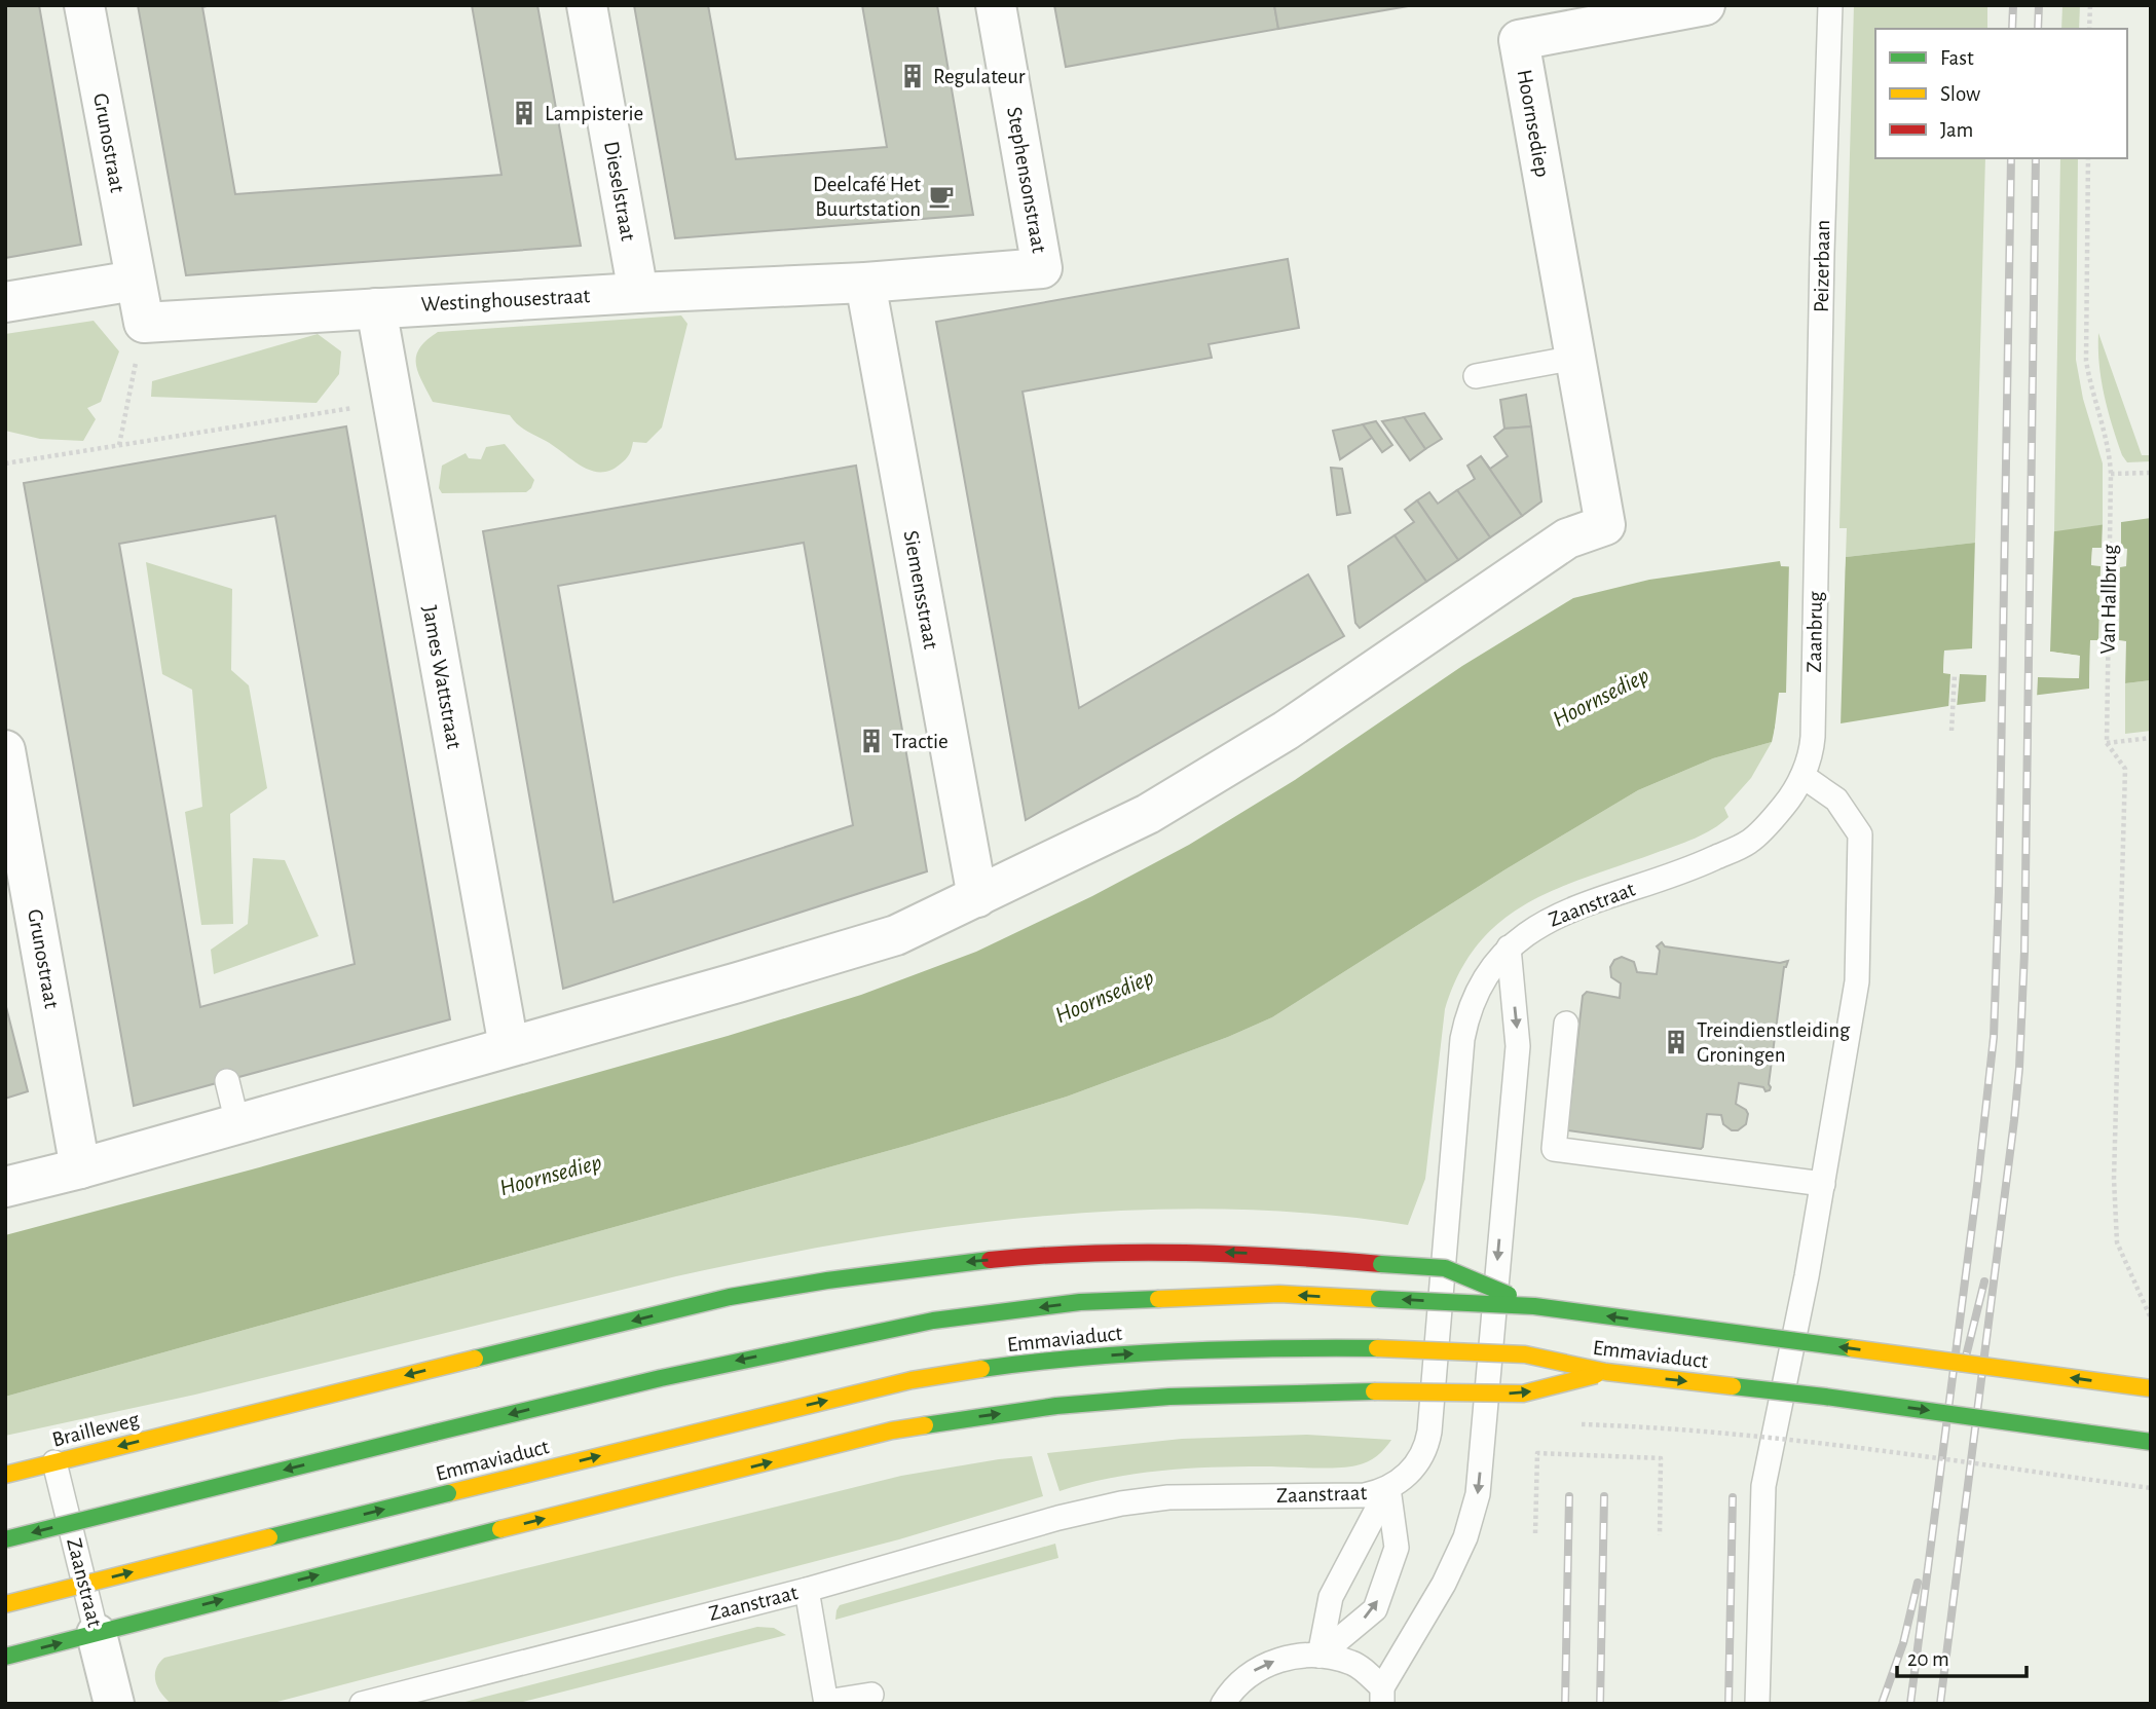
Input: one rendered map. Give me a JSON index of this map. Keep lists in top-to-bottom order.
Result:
{
  "streets": {
    "main road": ["Emmaviaduct", "Brailleweg"],
    "street": [
      "Hoornsediep",
      "Grunostraat",
      "Stephensonstraat",
      "Dieselstraat",
      "Westinghousestraat",
      "Siemensstraat",
      "James Wattstraat",
      "Zaanstraat"
    ],
    "lane": ["Peizerbaan", "Zaanbrug"],
    "path": ["Van Hallbrug"]
  },
  "crossings": [
    ["Hoornsediep", "Grunostraat"],
    ["Hoornsediep", "Siemensstraat"],
    ["Hoornsediep", "James Wattstraat"],
    ["Stephensonstraat", "Westinghousestraat"],
    ["Dieselstraat", "Westinghousestraat"],
    ["Peizerbaan", "Zaanbrug"],
    ["Westinghousestraat", "Siemensstraat"],
    ["Westinghousestraat", "James Wattstraat"],
    ["Zaanbrug", "Zaanstraat"],
    ["Zaanstraat", "Brailleweg"],
    ["Emmaviaduct", "Brailleweg"]
  ],
  "one_way": ["Brailleweg"],
  "water": ["Hoornsediep"],
  "places": {
    "building": [
      "Regulateur",
      "Lampisterie",
      "Tractie",
      "Treindienstleiding Groningen"
    ],
    "cafe": ["Deelcafé Het Buurtstation"]
  },
  "legend": ["Fast", "Slow", "Jam"],
  "scale_bar": "20 m"
}
